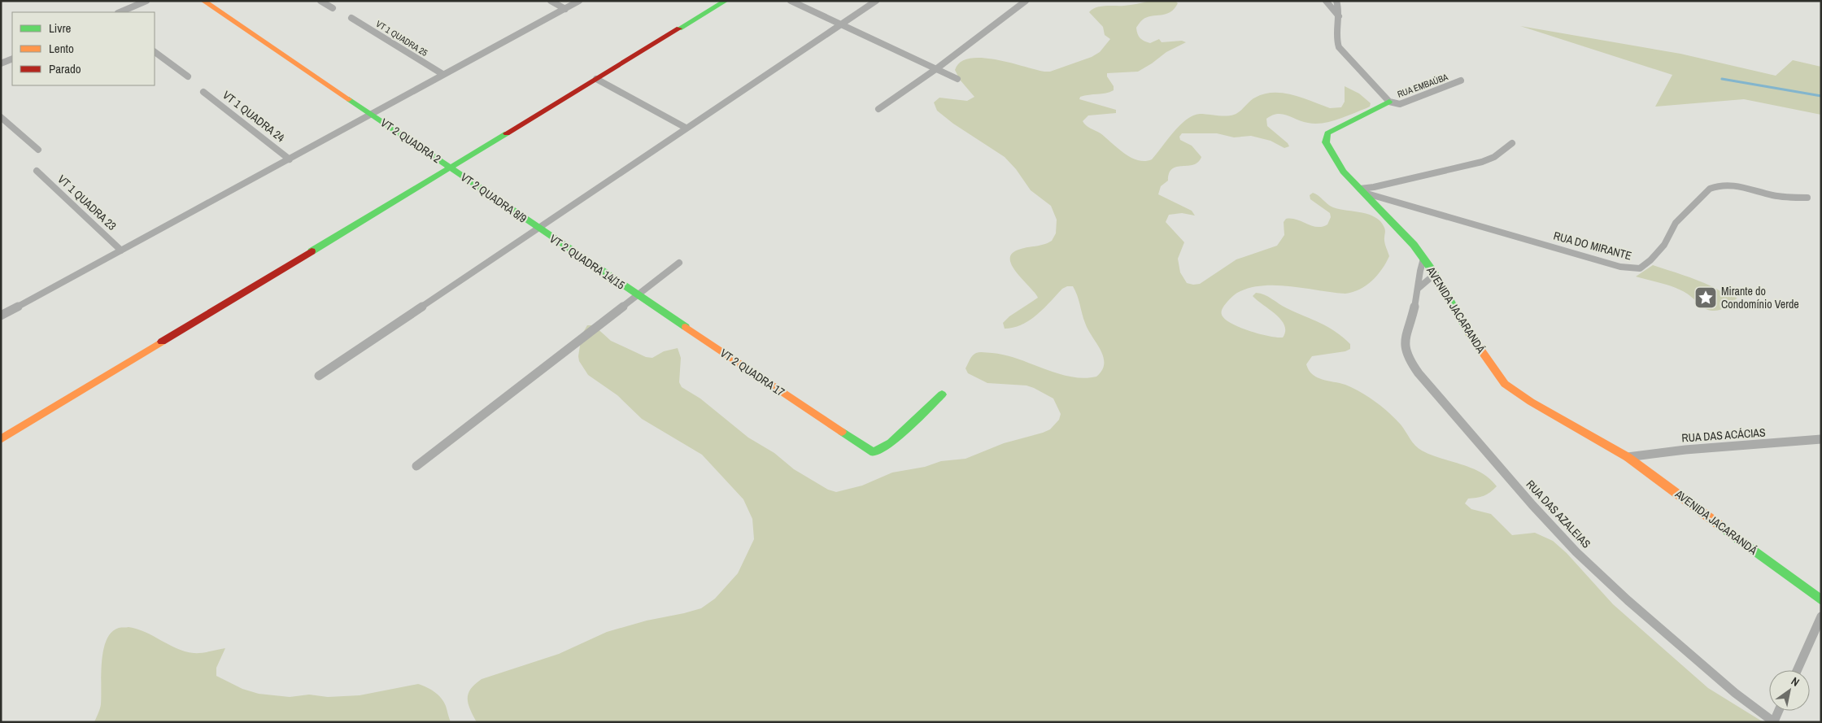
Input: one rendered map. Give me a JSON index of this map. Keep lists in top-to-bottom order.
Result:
{
  "streets": {
    "street": [
      "VT 1 QUADRA 25",
      "RUA EMBAÚBA",
      "VT 1 QUADRA 24",
      "VT 2 QUADRA 2",
      "VT 2 QUADRA 8/9",
      "VT 1 QUADRA 23",
      "RUA DO MIRANTE",
      "VT 2 QUADRA 14/15",
      "AVENIDA JACARANDÁ",
      "VT 2 QUADRA 17",
      "RUA DAS ACÁCIAS",
      "RUA DAS AZALEIAS"
    ]
  },
  "crossings": [
    ["RUA EMBAÚBA", "AVENIDA JACARANDÁ"],
    ["VT 2 QUADRA 2", "VT 2 QUADRA 8/9"],
    ["VT 2 QUADRA 8/9", "VT 2 QUADRA 14/15"],
    ["RUA DO MIRANTE", "AVENIDA JACARANDÁ"],
    ["VT 2 QUADRA 14/15", "VT 2 QUADRA 17"],
    ["AVENIDA JACARANDÁ", "RUA DAS ACÁCIAS"],
    ["AVENIDA JACARANDÁ", "RUA DAS AZALEIAS"]
  ],
  "places": {
    "place": ["Mirante do Condomínio Verde"]
  },
  "legend": ["Livre", "Lento", "Parado"],
  "north": "top right"
}
